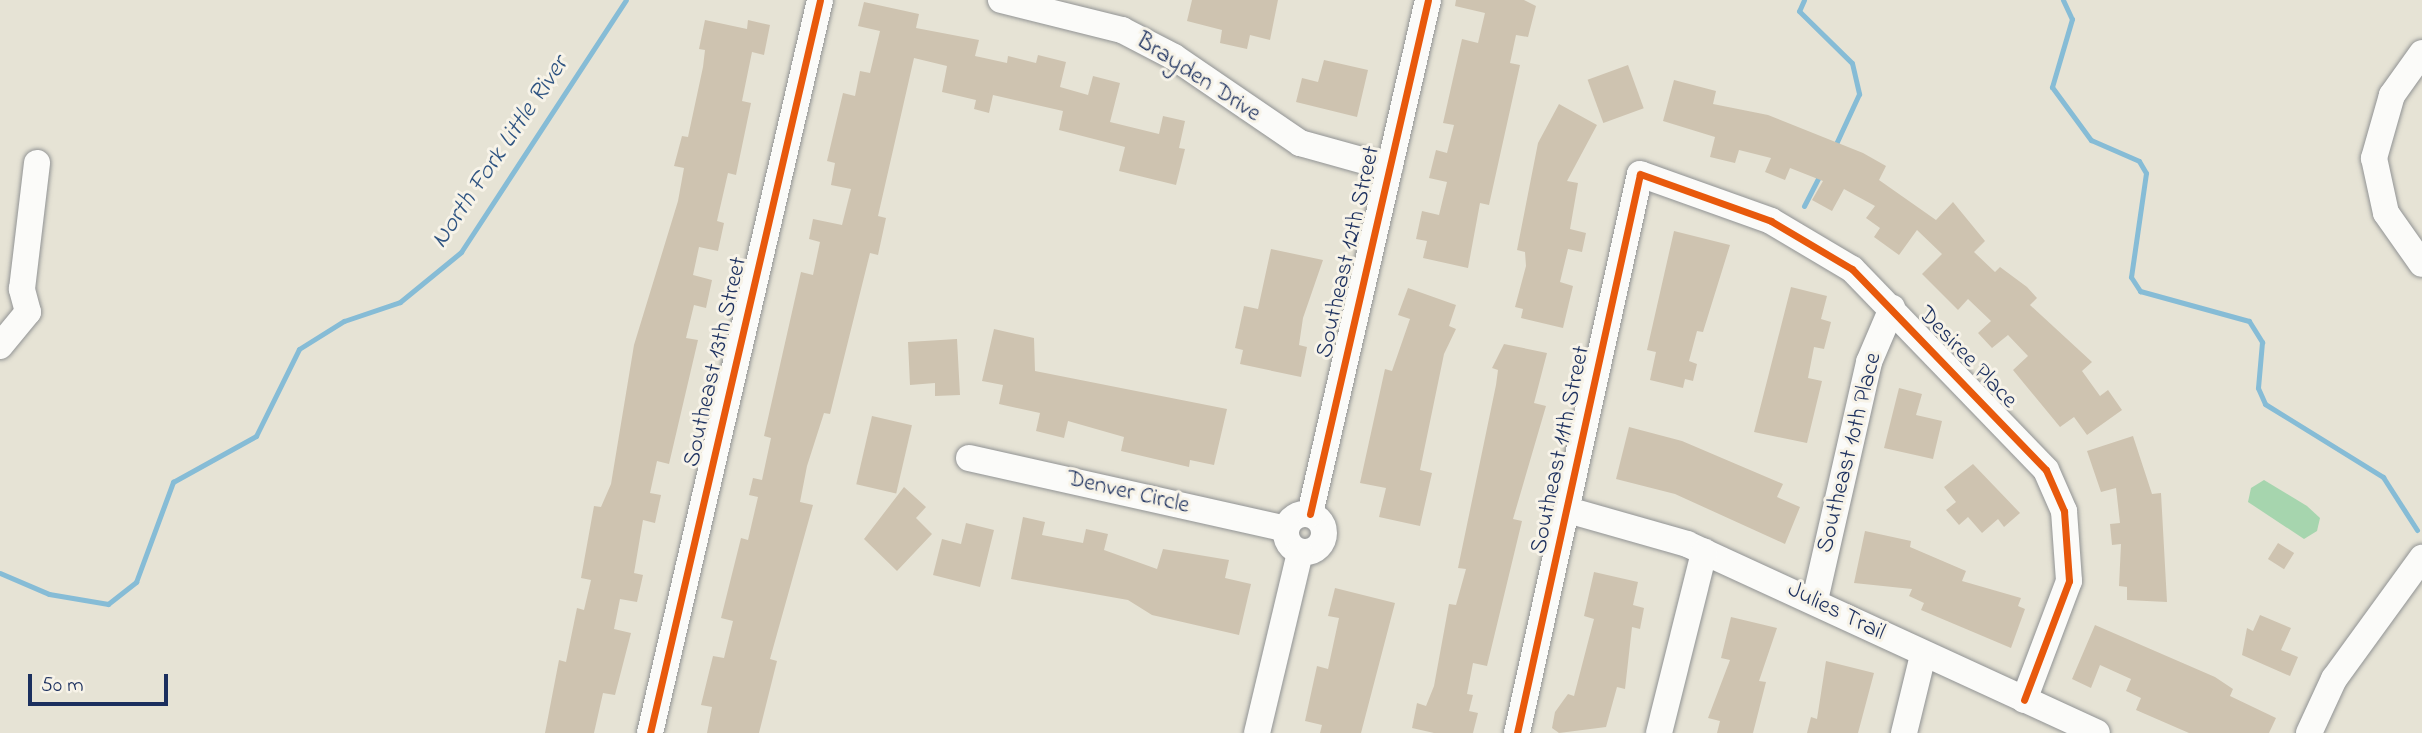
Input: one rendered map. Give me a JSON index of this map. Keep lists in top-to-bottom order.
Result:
{
  "streets": {
    "street": [
      "Brayden Drive",
      "Southeast 12th Street",
      "Desiree Place",
      "Southeast 13th Street",
      "Southeast 11th Street",
      "Southeast 10th Place",
      "Denver Circle",
      "Julies Trail"
    ]
  },
  "crossings": [
    ["Brayden Drive", "Southeast 12th Street"],
    ["Southeast 12th Street", "Denver Circle"],
    ["Desiree Place", "Southeast 11th Street"],
    ["Desiree Place", "Southeast 10th Place"],
    ["Desiree Place", "Julies Trail"],
    ["Southeast 11th Street", "Julies Trail"],
    ["Southeast 10th Place", "Julies Trail"]
  ],
  "water": ["North Fork Little River"],
  "scale_bar": "50 m"
}
